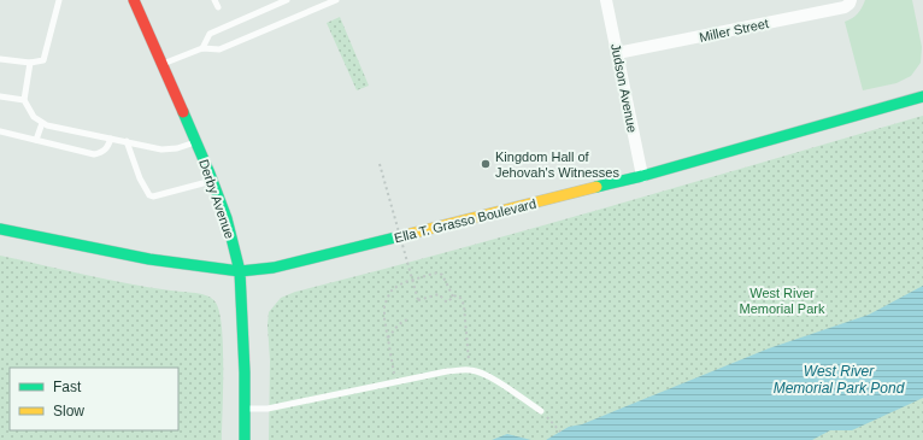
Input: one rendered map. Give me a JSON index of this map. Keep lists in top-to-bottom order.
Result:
{
  "streets": {
    "main road": ["Derby Avenue", "Ella T. Grasso Boulevard"],
    "street": ["Miller Street", "Judson Avenue"]
  },
  "crossings": [
    ["Miller Street", "Judson Avenue"],
    ["Judson Avenue", "Ella T. Grasso Boulevard"],
    ["Derby Avenue", "Ella T. Grasso Boulevard"]
  ],
  "water": ["West River Memorial Park Pond"],
  "parks": ["West River Memorial Park"],
  "places": ["Kingdom Hall of Jehovah's Witnesses"],
  "legend": ["Fast", "Slow"]
}
